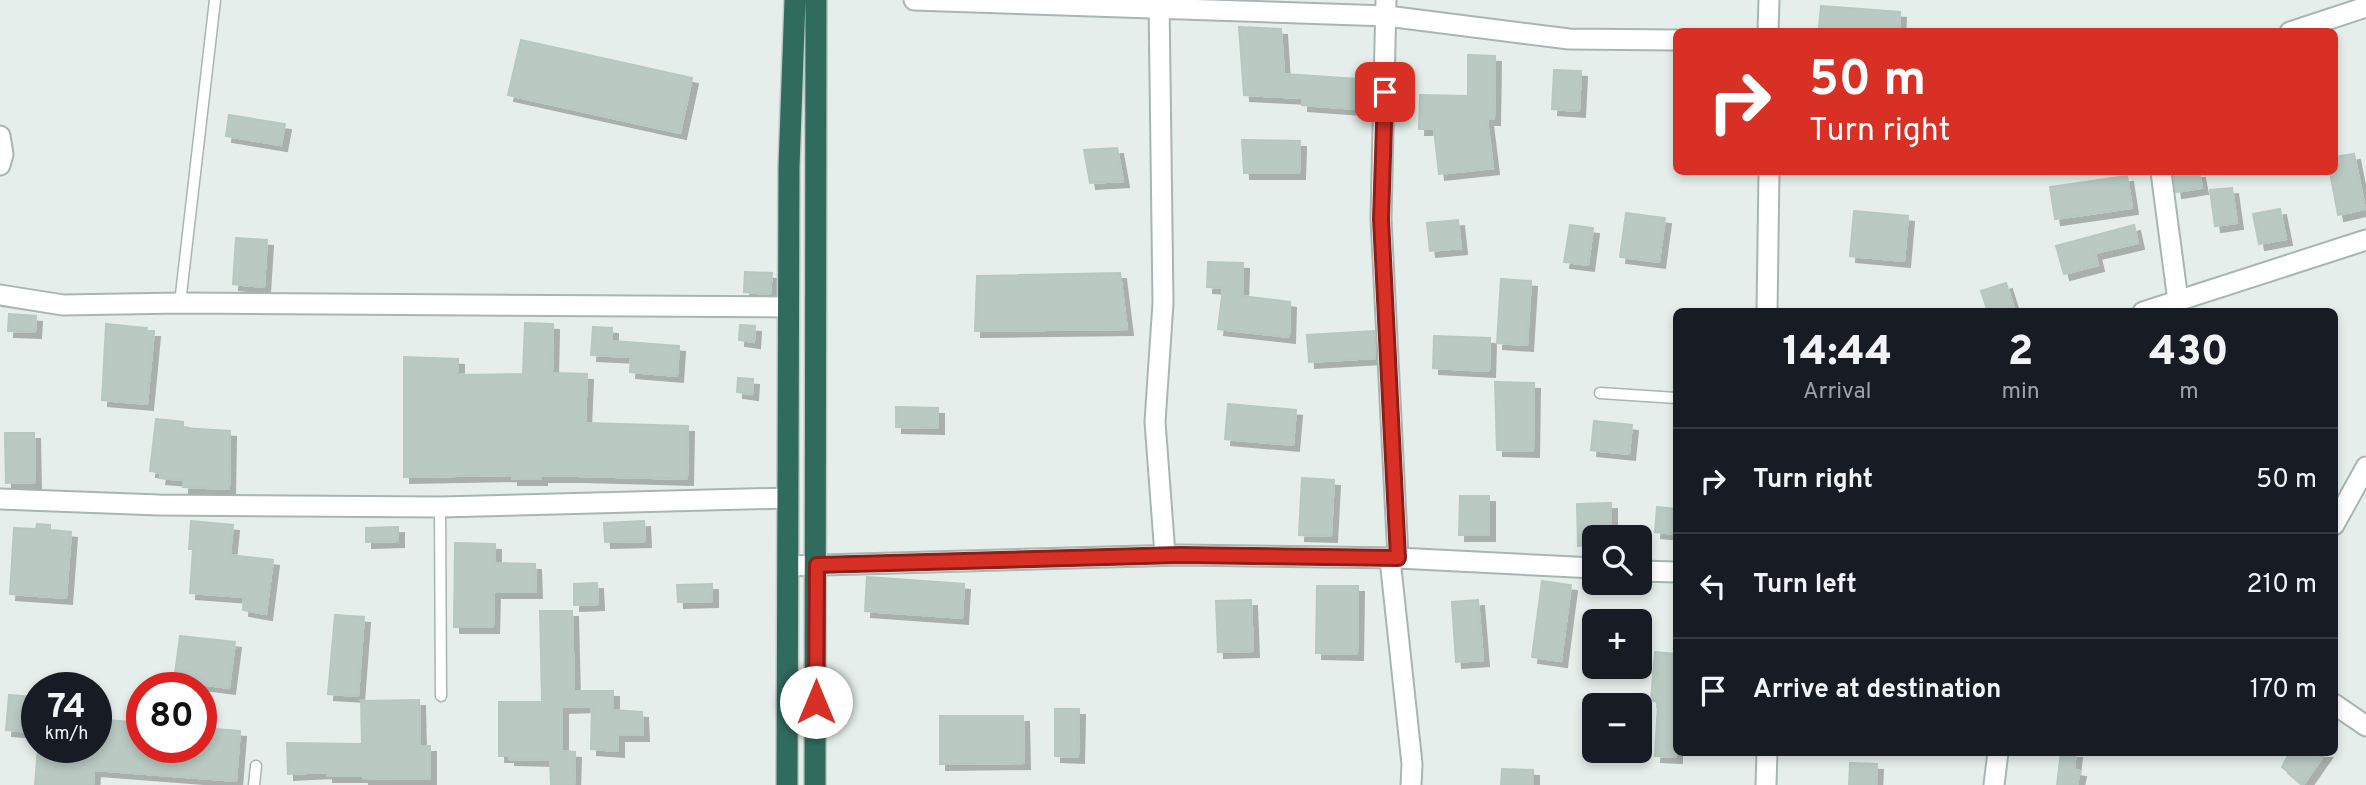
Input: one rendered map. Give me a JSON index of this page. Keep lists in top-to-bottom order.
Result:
{
  "page": {
    "turn": ["50 m", "Turn right"],
    "eta": [
      "14:44",
      "Arrival",
      "2",
      "min",
      "430",
      "m"
    ],
    "list": [
      {
        "name": "Turn right",
        "value": "50 m"
      },
      {
        "name": "Turn left",
        "value": "210 m"
      },
      {
        "name": "Arrive at destination",
        "value": "170 m"
      }
    ],
    "map_buttons": ["+", "−"],
    "speed": "74 km/h",
    "limit": "80"
  }
}
